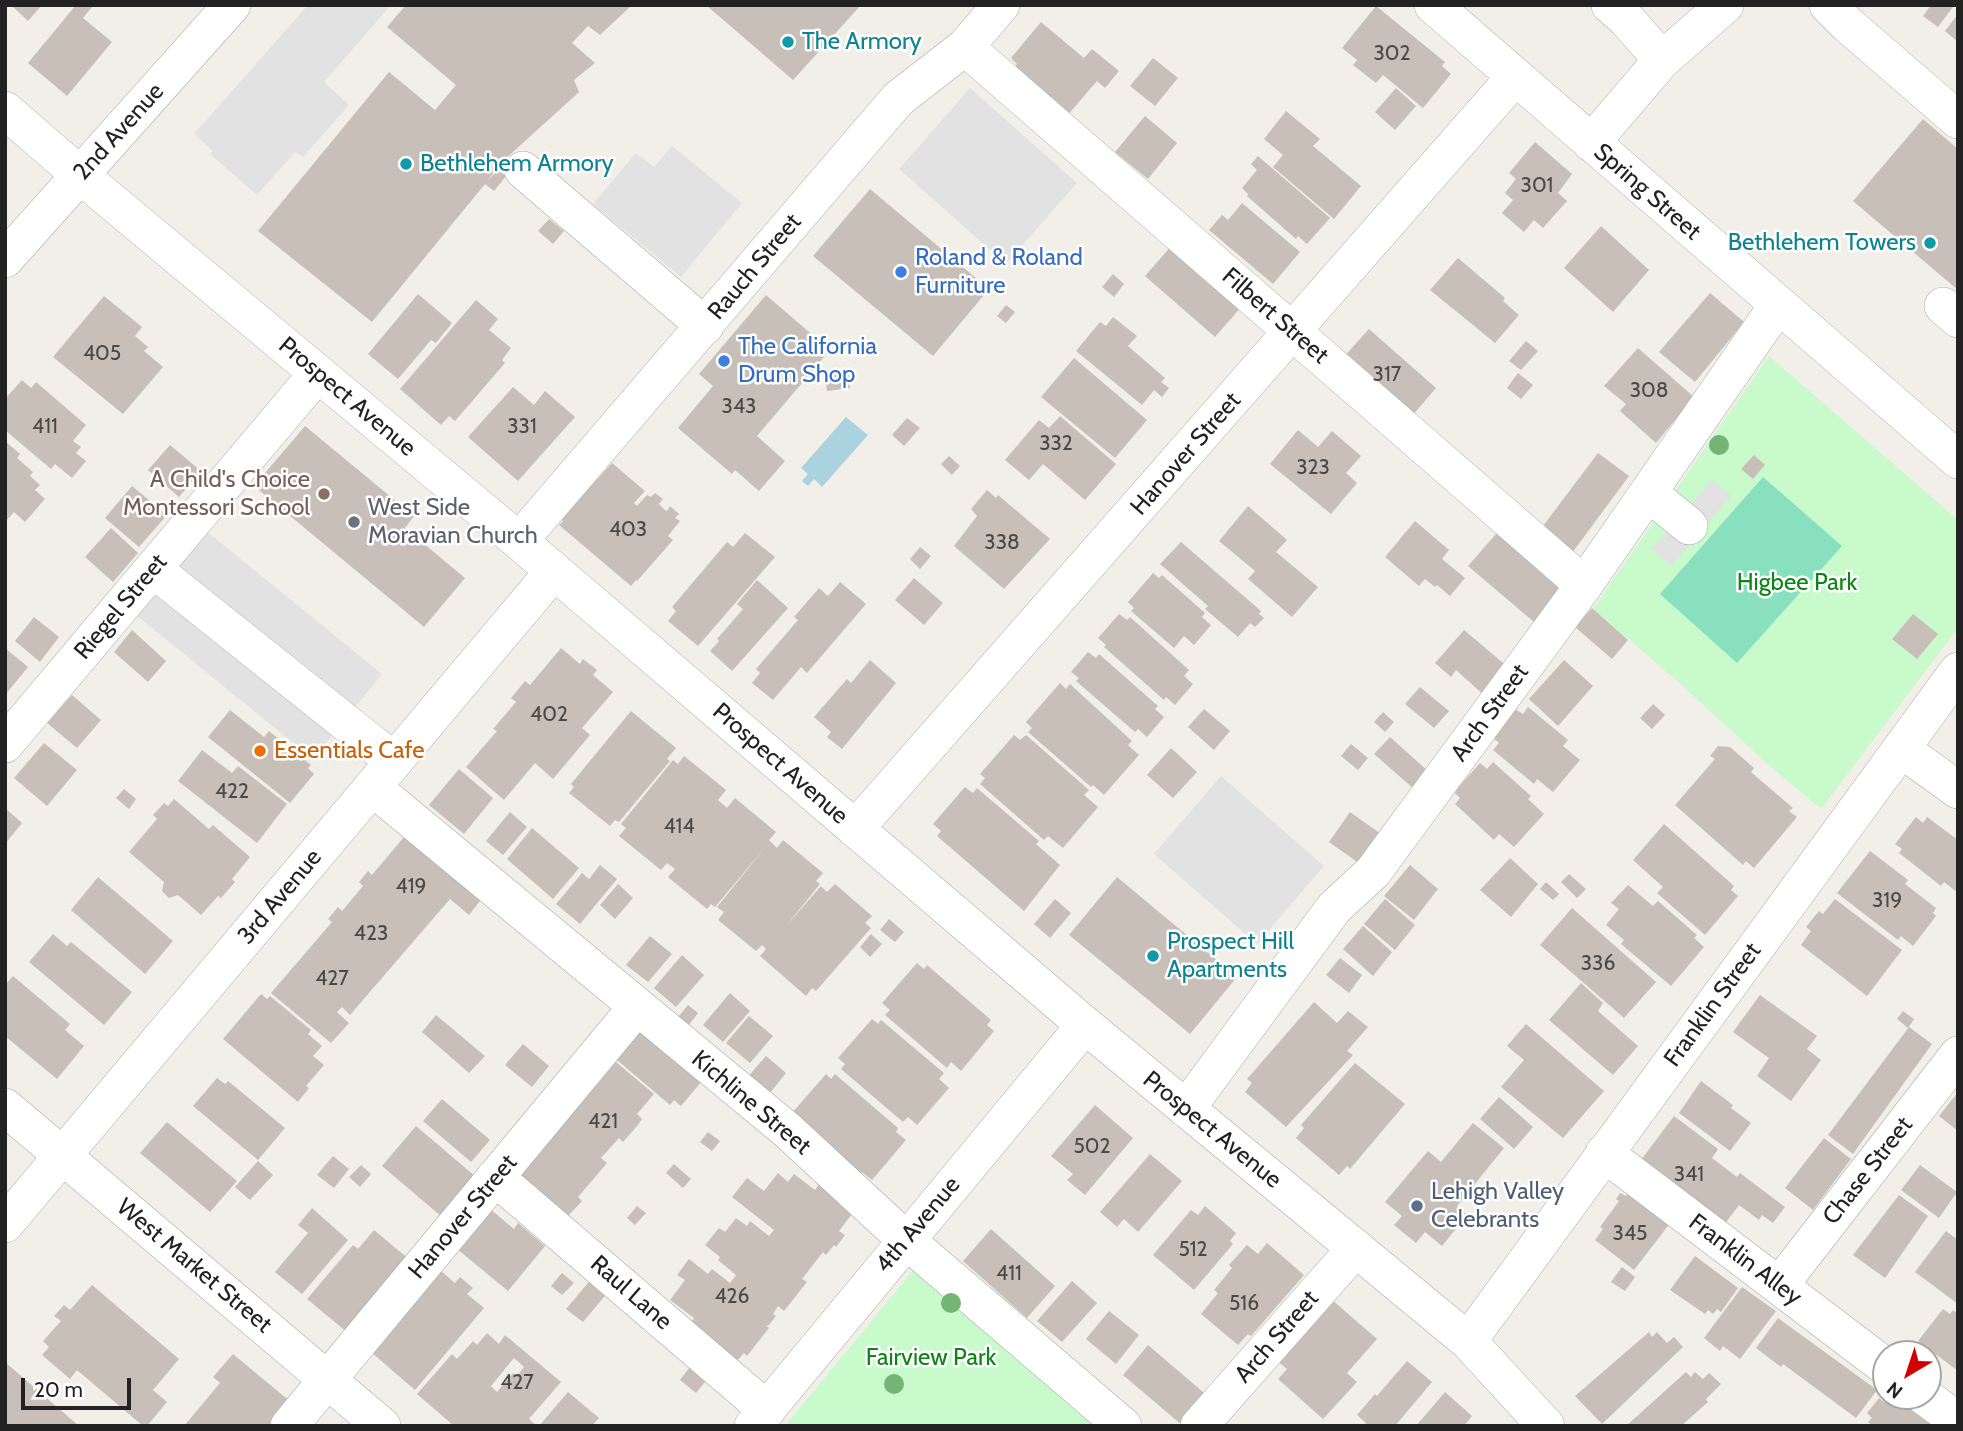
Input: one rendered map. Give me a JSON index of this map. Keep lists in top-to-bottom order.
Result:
{
  "streets": {
    "street": [
      "2nd Avenue",
      "Spring Street",
      "Rauch Street",
      "Filbert Street",
      "Prospect Avenue",
      "Hanover Street",
      "Riegel Street",
      "Arch Street",
      "3rd Avenue",
      "Franklin Street",
      "Kichline Street",
      "Chase Street",
      "4th Avenue",
      "Franklin Alley",
      "West Market Street",
      "Raul Lane"
    ]
  },
  "crossings": [
    ["2nd Avenue", "Prospect Avenue"],
    ["Spring Street", "Hanover Street"],
    ["Spring Street", "Arch Street"],
    ["Rauch Street", "Filbert Street"],
    ["Rauch Street", "Prospect Avenue"],
    ["Filbert Street", "Hanover Street"],
    ["Filbert Street", "Arch Street"],
    ["Prospect Avenue", "Hanover Street"],
    ["Prospect Avenue", "Riegel Street"],
    ["Prospect Avenue", "Arch Street"],
    ["Prospect Avenue", "3rd Avenue"],
    ["Prospect Avenue", "Franklin Street"],
    ["Prospect Avenue", "4th Avenue"],
    ["Hanover Street", "Kichline Street"],
    ["Hanover Street", "West Market Street"],
    ["Hanover Street", "Raul Lane"],
    ["Riegel Street", "Kichline Street"],
    ["3rd Avenue", "Kichline Street"],
    ["3rd Avenue", "West Market Street"],
    ["Franklin Street", "Franklin Alley"],
    ["Kichline Street", "4th Avenue"],
    ["Chase Street", "Franklin Alley"],
    ["4th Avenue", "Raul Lane"]
  ],
  "parks": ["Higbee Park", "Fairview Park"],
  "places": [
    "The Armory",
    "Bethlehem Armory",
    "Bethlehem Towers",
    "Roland & Roland Furniture",
    "The California Drum Shop",
    "A Child's Choice Montessori School",
    "West Side Moravian Church",
    "Essentials Cafe",
    "Prospect Hill Apartments",
    "Lehigh Valley Celebrants"
  ],
  "house_numbers": [
    "302",
    "301",
    "405",
    "317",
    "308",
    "343",
    "411",
    "331",
    "332",
    "323",
    "403",
    "338",
    "402",
    "422",
    "414",
    "419",
    "319",
    "423",
    "336",
    "427",
    "421",
    "502",
    "341",
    "345",
    "512",
    "411",
    "426",
    "516",
    "427"
  ],
  "scale_bar": "20 m",
  "north": "bottom left"
}
